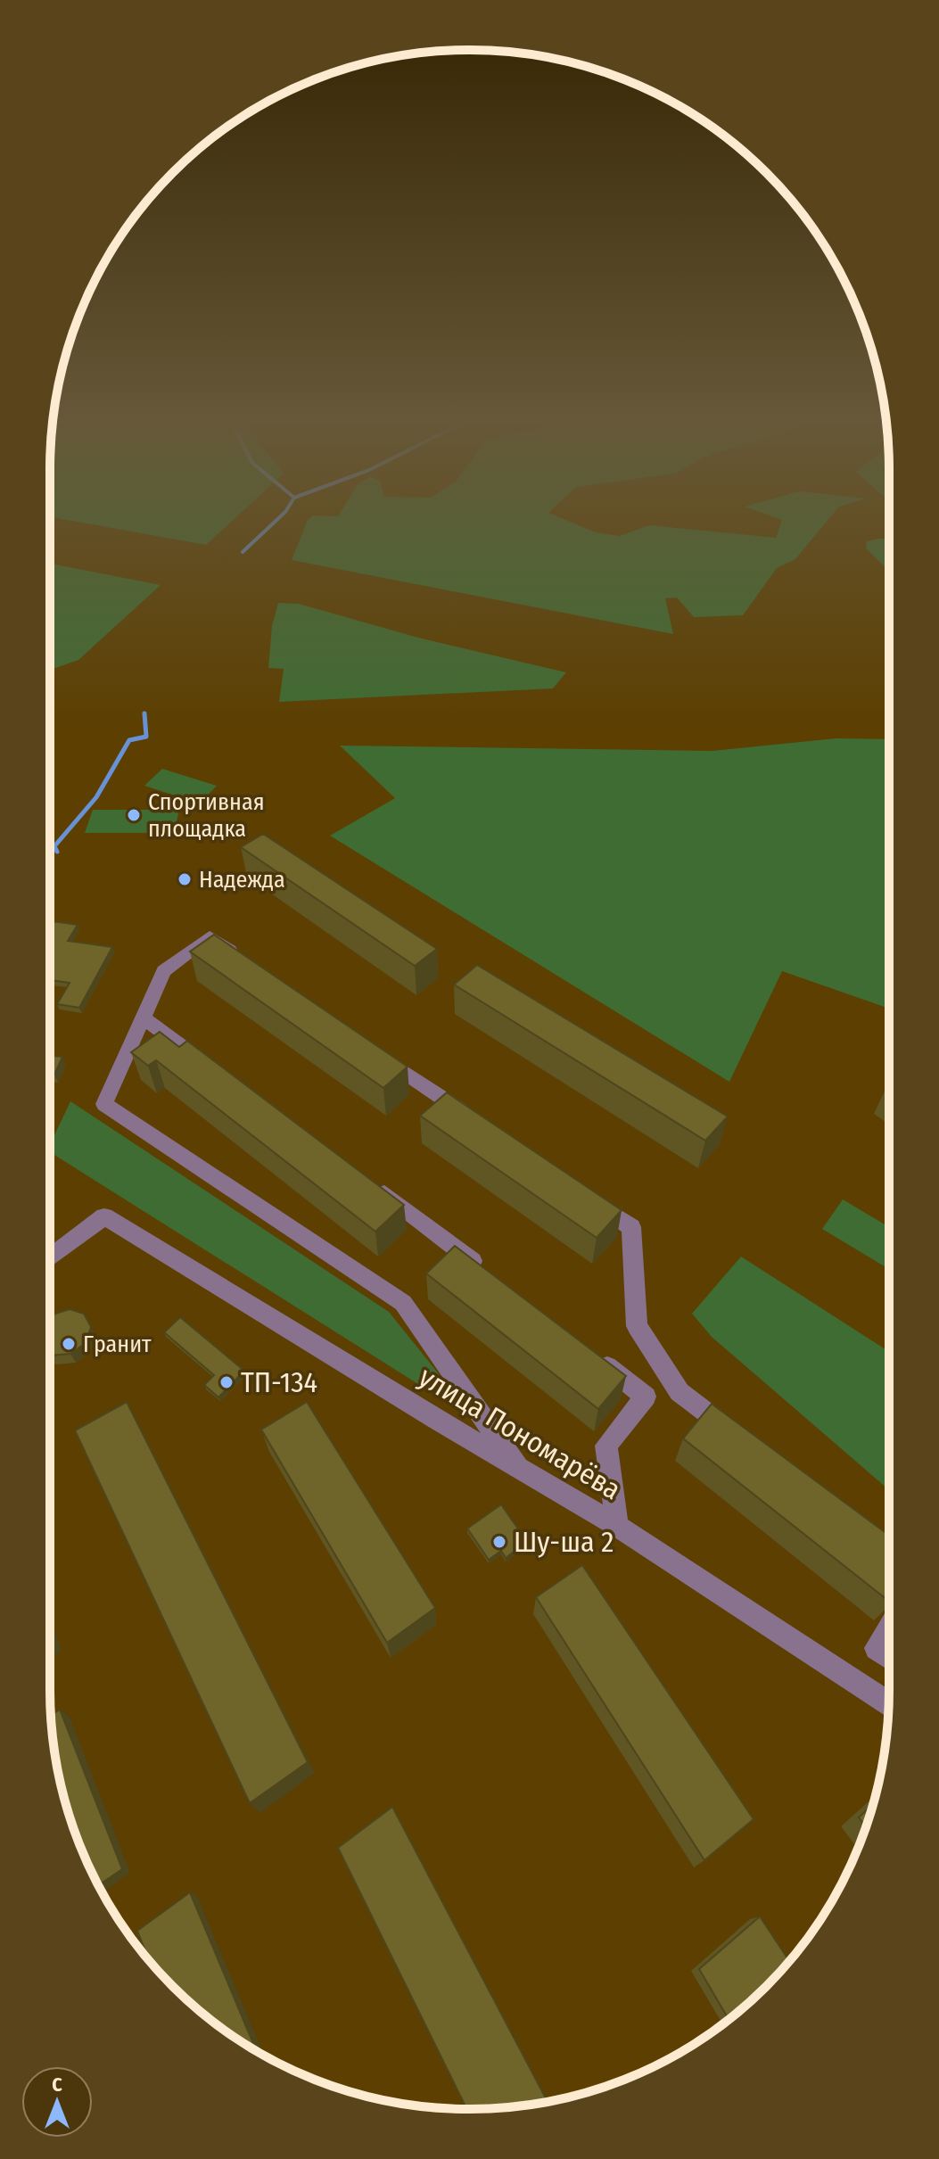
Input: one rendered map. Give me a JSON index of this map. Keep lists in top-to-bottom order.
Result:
{
  "streets": {
    "street": ["улица Пономарёва"]
  },
  "places": [
    "Спортивная площадка",
    "Надежда",
    "Гранит",
    "ТП-134",
    "Шу-ша 2"
  ],
  "north": "top"
}
